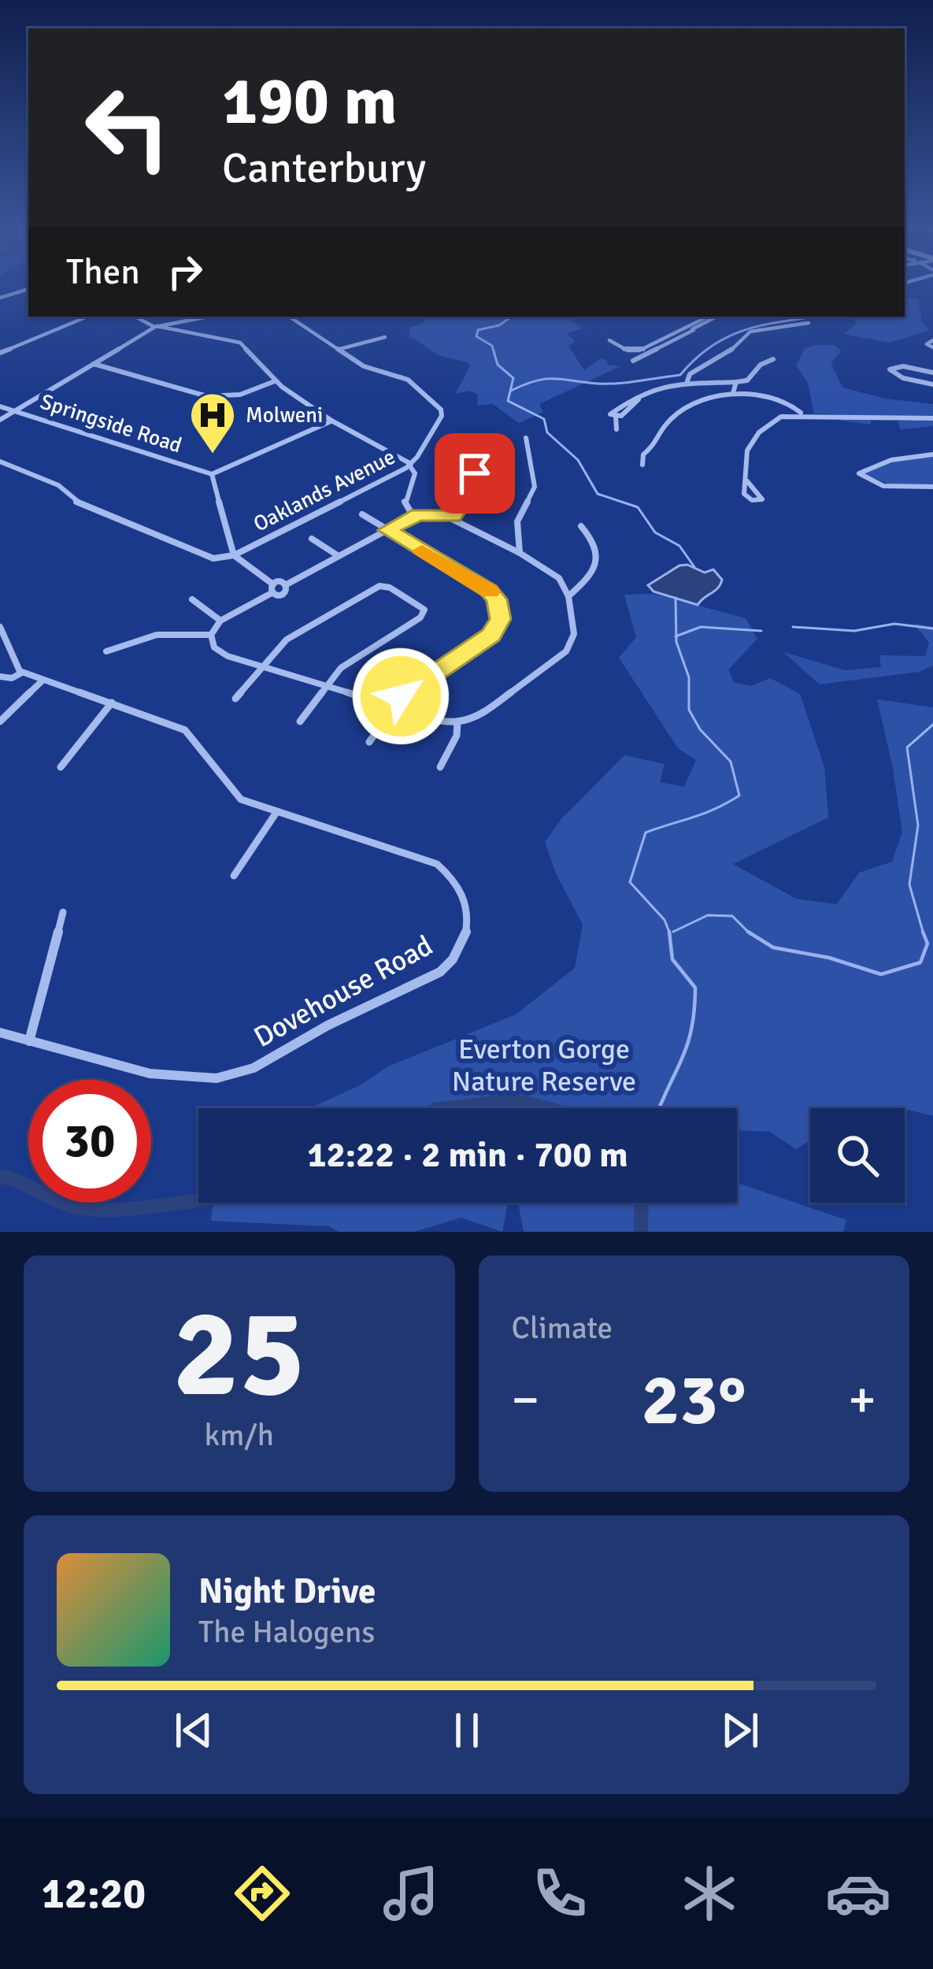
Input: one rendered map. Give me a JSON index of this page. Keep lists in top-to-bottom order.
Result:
{
  "streets": {
    "street": ["Springside Road", "Oaklands Avenue", "Dovehouse Road"]
  },
  "parks": ["Everton Gorge Nature Reserve"],
  "places": {
    "hospital": ["Molweni"]
  },
  "page": {
    "turn": ["190 m", "Canterbury"],
    "then": "Then",
    "limit": "30",
    "trip": "12:22 · 2 min · 700 m",
    "tile": [
      ["25", "km/h"],
      "Climate"
    ],
    "heat": ["−", "23°", "+"],
    "song": ["Night Drive", "The Halogens"],
    "tabs": "12:20"
  }
}
